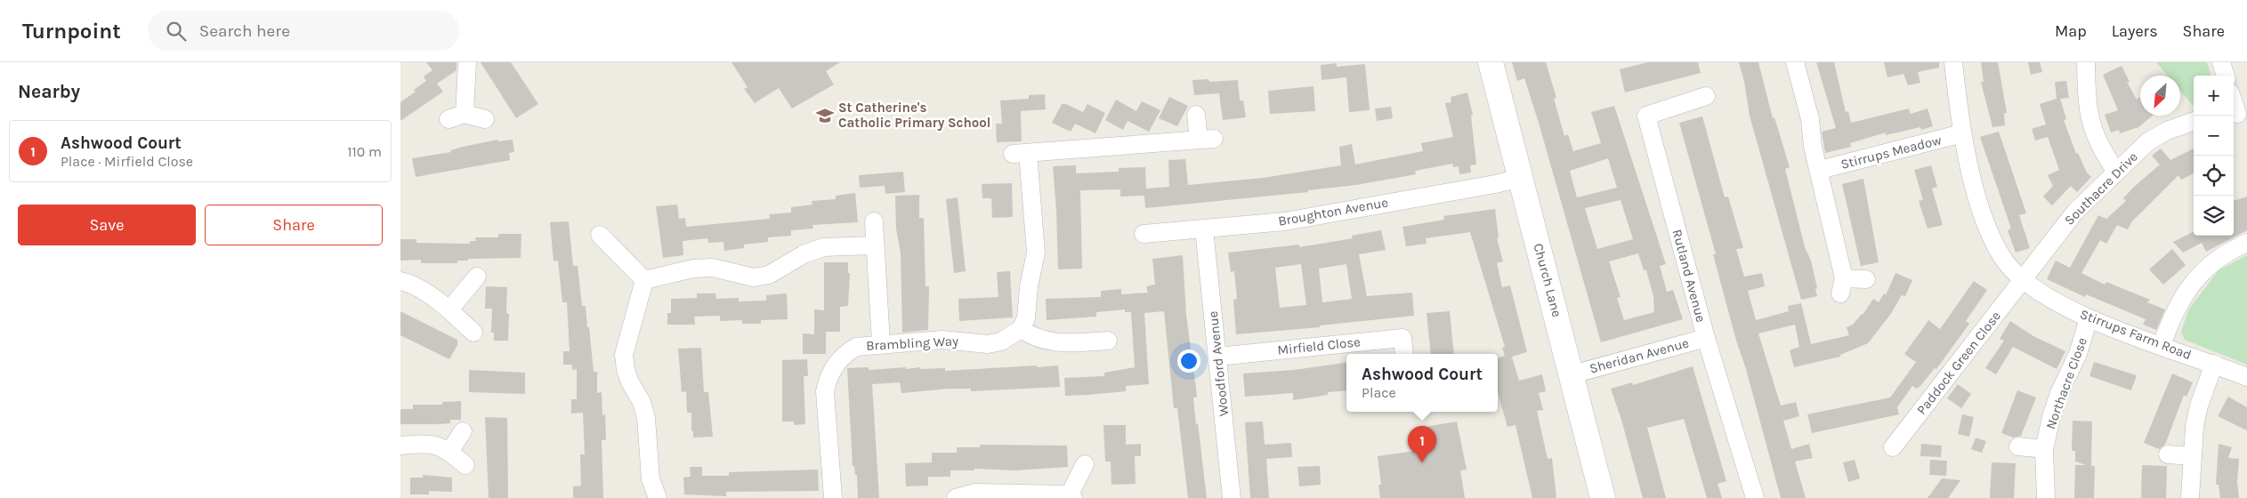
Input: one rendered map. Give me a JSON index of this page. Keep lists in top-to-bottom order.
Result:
{
  "streets": {
    "main road": ["Church Lane"],
    "street": [
      "Stirrups Meadow",
      "Southacre Drive",
      "Broughton Avenue",
      "Rutland Avenue",
      "Stirrups Farm Road",
      "Brambling Way",
      "Mirfield Close",
      "Sheridan Avenue",
      "Paddock Green Close",
      "Woodford Avenue",
      "Northacre Close"
    ]
  },
  "crossings": [
    ["Stirrups Meadow", "Stirrups Farm Road"],
    ["Southacre Drive", "Stirrups Farm Road"],
    ["Southacre Drive", "Paddock Green Close"],
    ["Broughton Avenue", "Church Lane"],
    ["Broughton Avenue", "Woodford Avenue"],
    ["Rutland Avenue", "Sheridan Avenue"],
    ["Church Lane", "Sheridan Avenue"],
    ["Stirrups Farm Road", "Paddock Green Close"],
    ["Stirrups Farm Road", "Northacre Close"],
    ["Mirfield Close", "Woodford Avenue"]
  ],
  "places": {
    "school or university": ["St Catherine's Catholic Primary School"]
  },
  "north": "bottom left",
  "page": {
    "header": "Turnpoint",
    "search": "Search here",
    "nav": ["Map", "Layers", "Share"],
    "heading": "Nearby",
    "map_buttons": ["+", "−"],
    "list": [
      {
        "mark": "1",
        "name": "Ashwood Court",
        "note": "Place · Mirfield Close",
        "value": "110 m"
      }
    ],
    "buttons": ["Save", "Share"],
    "popup": ["Ashwood Court", "Place"],
    "pins": "1"
  }
}
